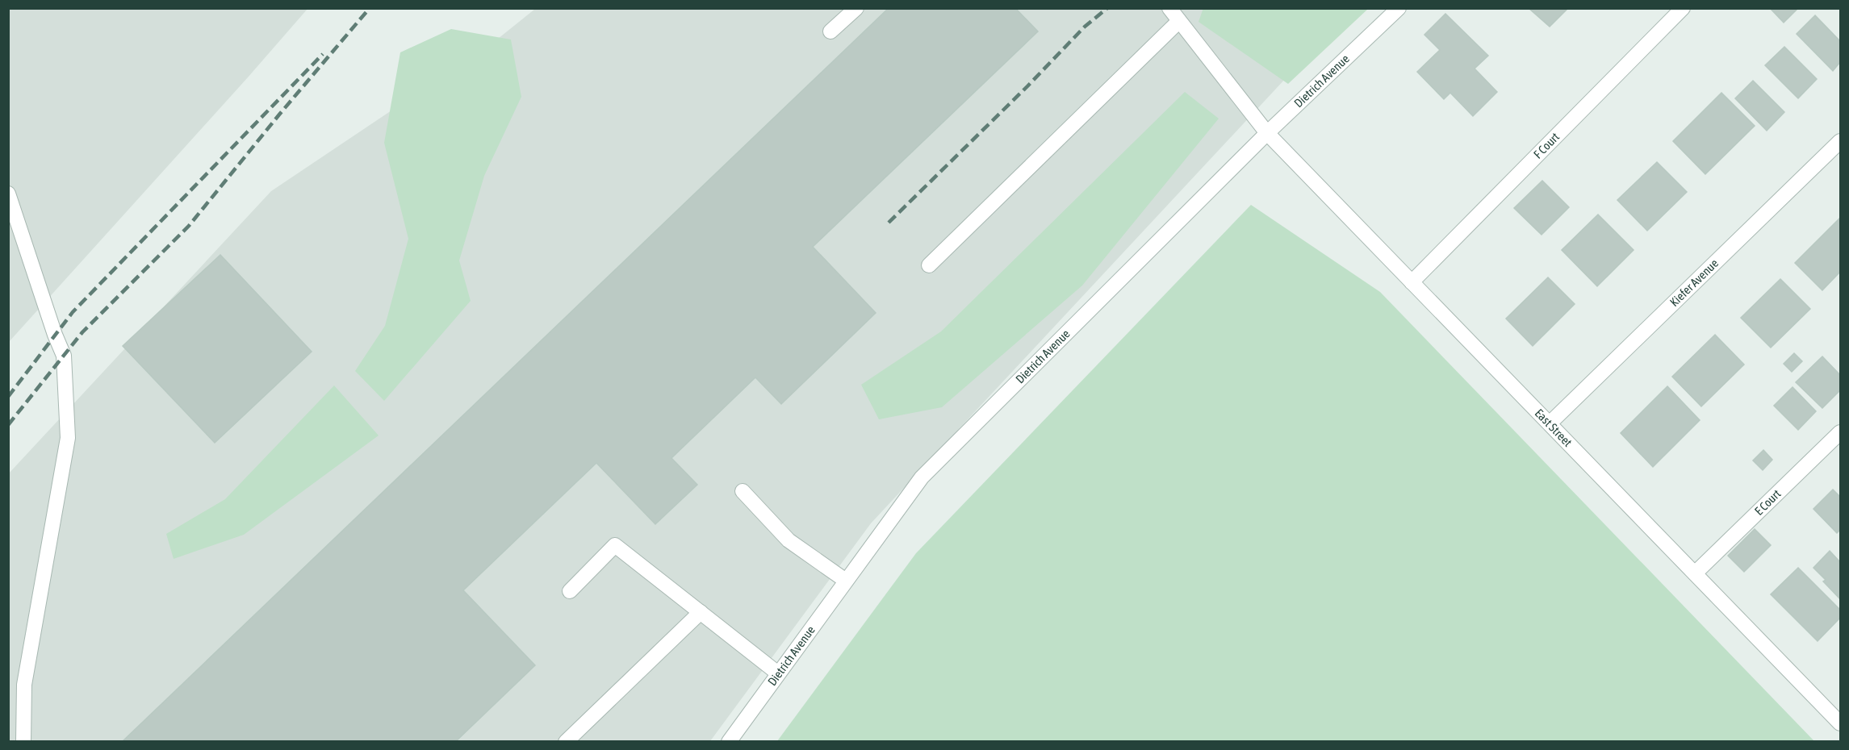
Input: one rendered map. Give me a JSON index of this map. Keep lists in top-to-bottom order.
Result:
{
  "streets": {
    "street": [
      "Dietrich Avenue",
      "F Court",
      "Kiefer Avenue",
      "East Street",
      "E Court"
    ]
  },
  "crossings": [
    ["Dietrich Avenue", "East Street"],
    ["F Court", "East Street"],
    ["Kiefer Avenue", "East Street"],
    ["East Street", "E Court"]
  ]
}
